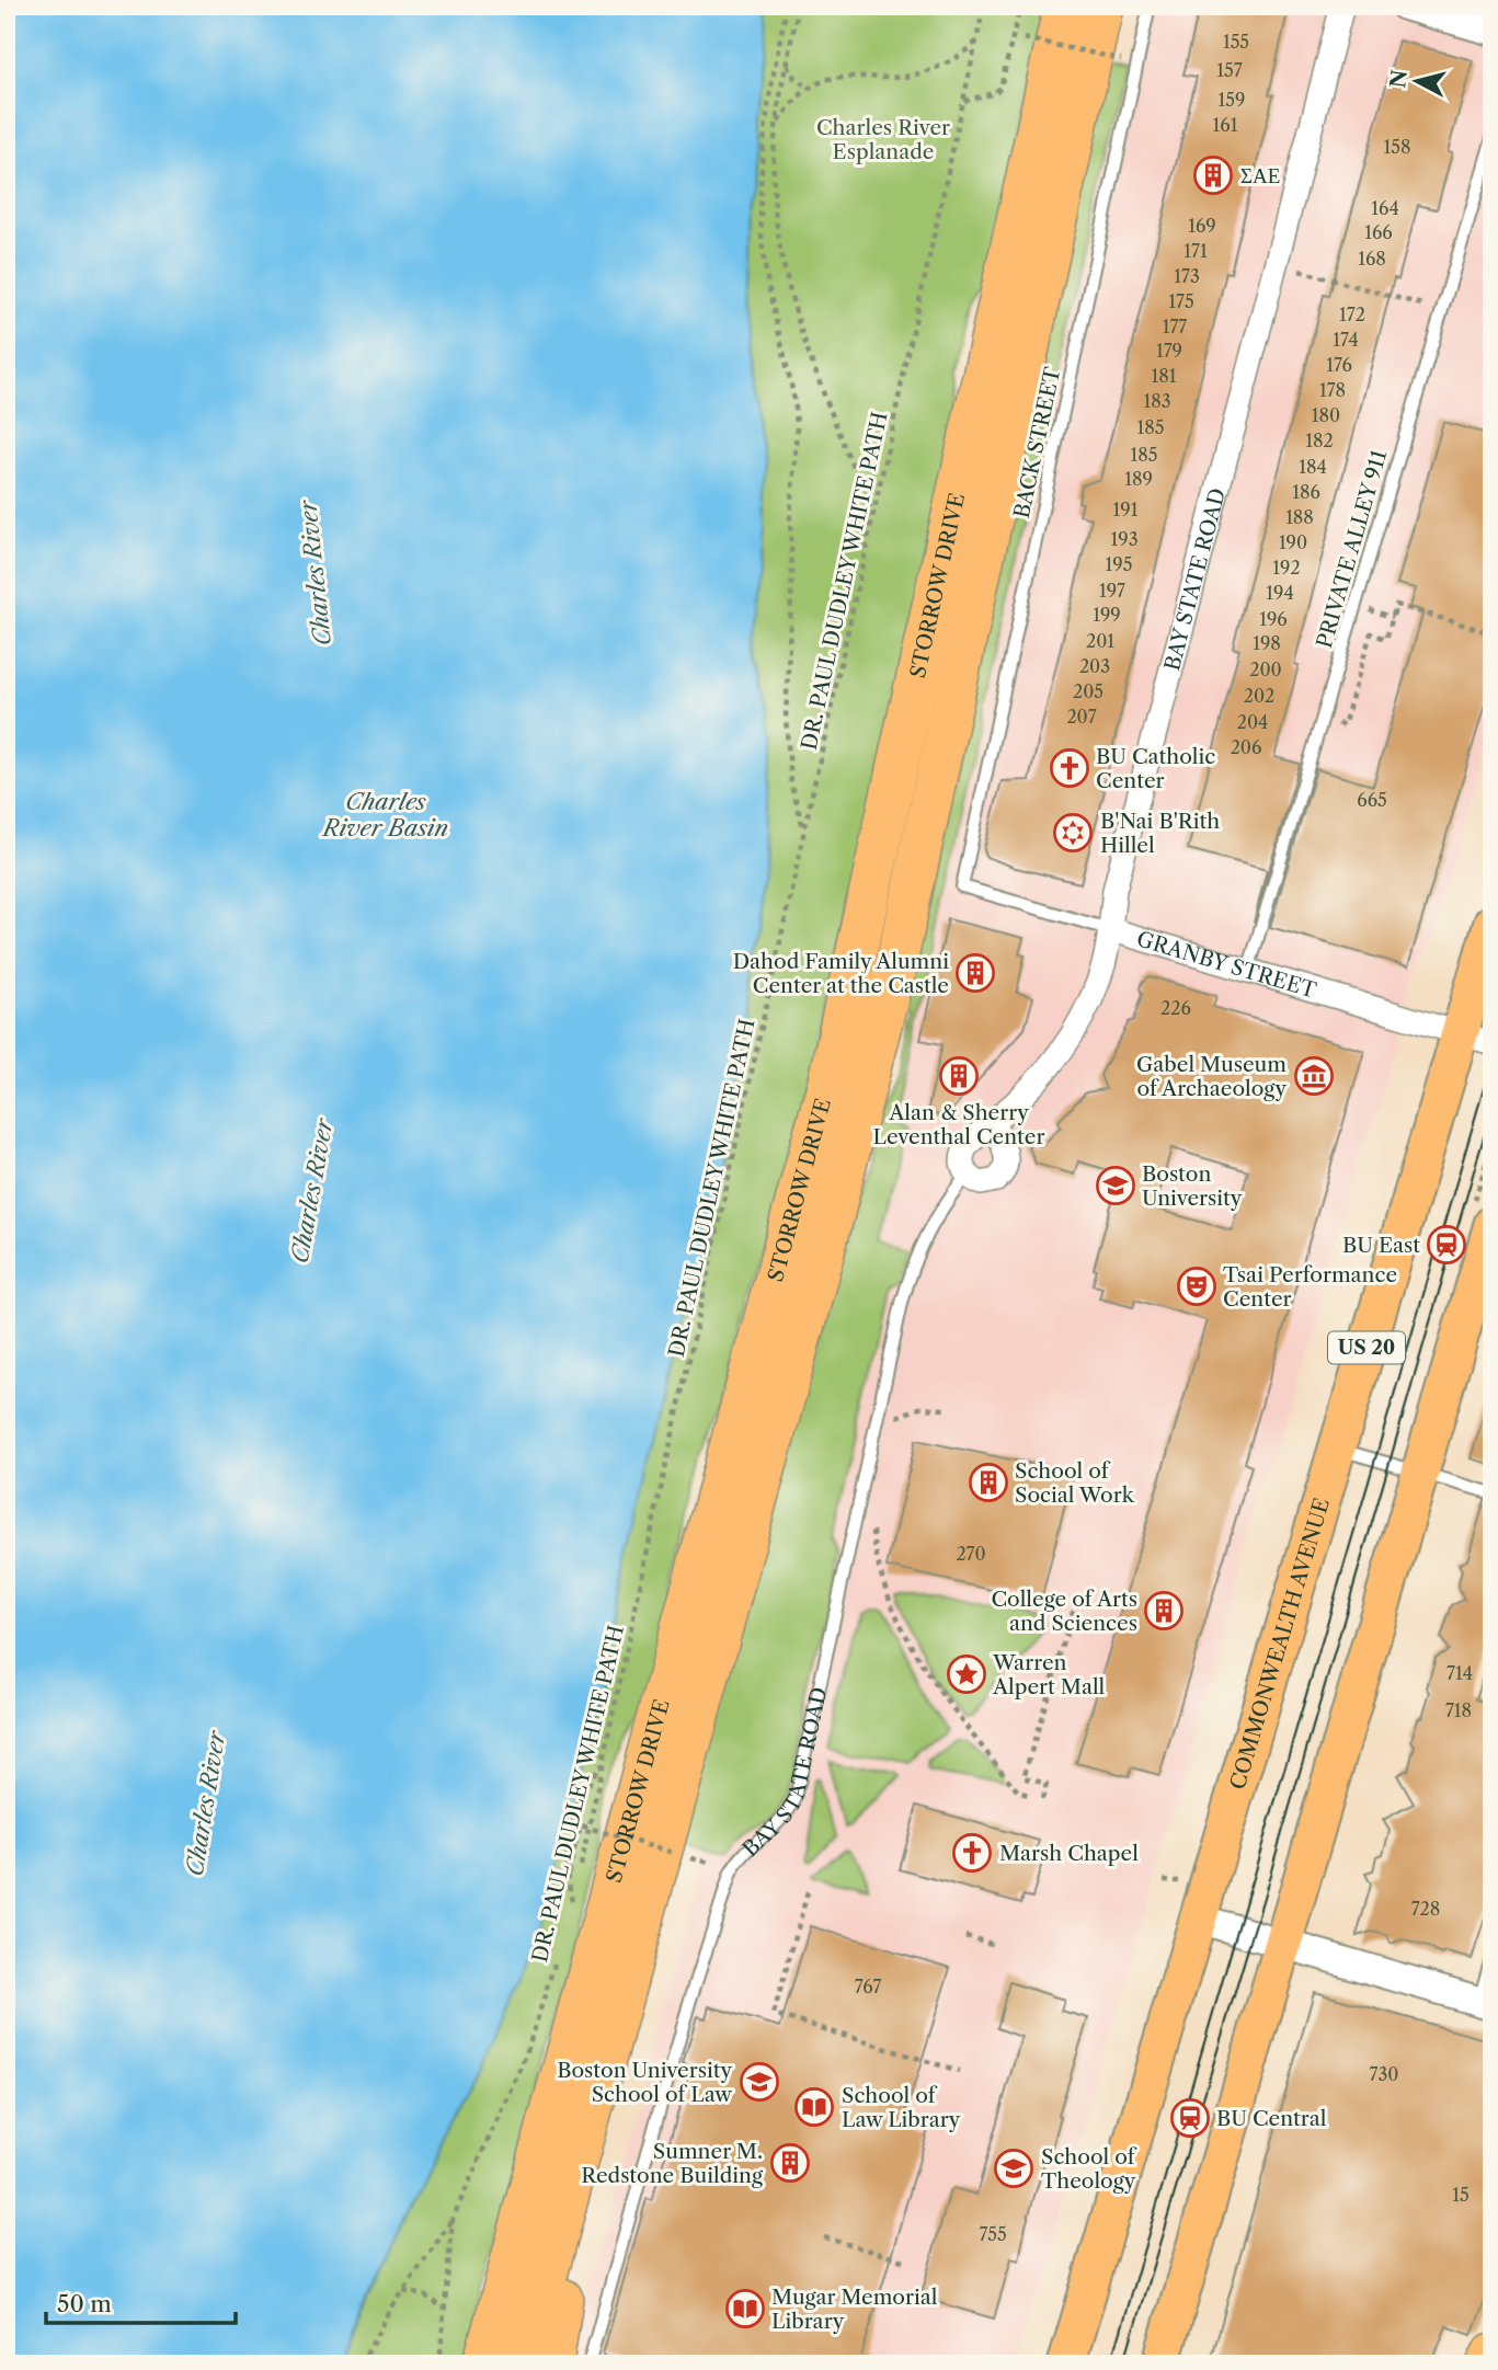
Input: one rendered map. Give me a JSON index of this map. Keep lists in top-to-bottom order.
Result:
{
  "streets": {
    "highway": ["STORROW DRIVE"],
    "main road": ["US 20", "COMMONWEALTH AVENUE"],
    "street": ["BAY STATE ROAD", "GRANBY STREET"],
    "lane": ["BACK STREET", "PRIVATE ALLEY 911"],
    "path": ["DR. PAUL DUDLEY WHITE PATH"]
  },
  "crossings": [
    ["BACK STREET", "GRANBY STREET"],
    ["PRIVATE ALLEY 911", "GRANBY STREET"],
    ["BAY STATE ROAD", "GRANBY STREET"],
    ["GRANBY STREET", "COMMONWEALTH AVENUE"]
  ],
  "water": ["Charles River", "Charles River Basin"],
  "parks": ["Charles River Esplanade"],
  "places": {
    "building": [
      "ΣΑΕ",
      "Dahod Family Alumni Center at the Castle",
      "Alan & Sherry Leventhal Center",
      "School of Social Work",
      "College of Arts and Sciences",
      "Sumner M. Redstone Building"
    ],
    "church": ["BU Catholic Center", "Marsh Chapel"],
    "synagogue": ["B'Nai B'Rith Hillel"],
    "museum": ["Gabel Museum of Archaeology"],
    "school or university": ["Boston University", "Boston University School of Law", "School of Theology"],
    "station": ["BU East", "BU Central"],
    "theatre": ["Tsai Performance Center"],
    "place": ["Warren Alpert Mall"],
    "library": ["School of Law Library", "Mugar Memorial Library"]
  },
  "house_numbers": [
    "155",
    "157",
    "159",
    "161",
    "158",
    "164",
    "169",
    "166",
    "171",
    "168",
    "173",
    "175",
    "172",
    "177",
    "174",
    "179",
    "176",
    "181",
    "178",
    "183",
    "180",
    "185",
    "182",
    "185",
    "184",
    "189",
    "186",
    "191",
    "188",
    "193",
    "190",
    "195",
    "192",
    "197",
    "194",
    "199",
    "196",
    "201",
    "198",
    "203",
    "200",
    "205",
    "202",
    "207",
    "204",
    "206",
    "665",
    "226",
    "270",
    "714",
    "718",
    "728",
    "767",
    "730",
    "15",
    "755"
  ],
  "scale_bar": "50 m",
  "north": "left"
}
